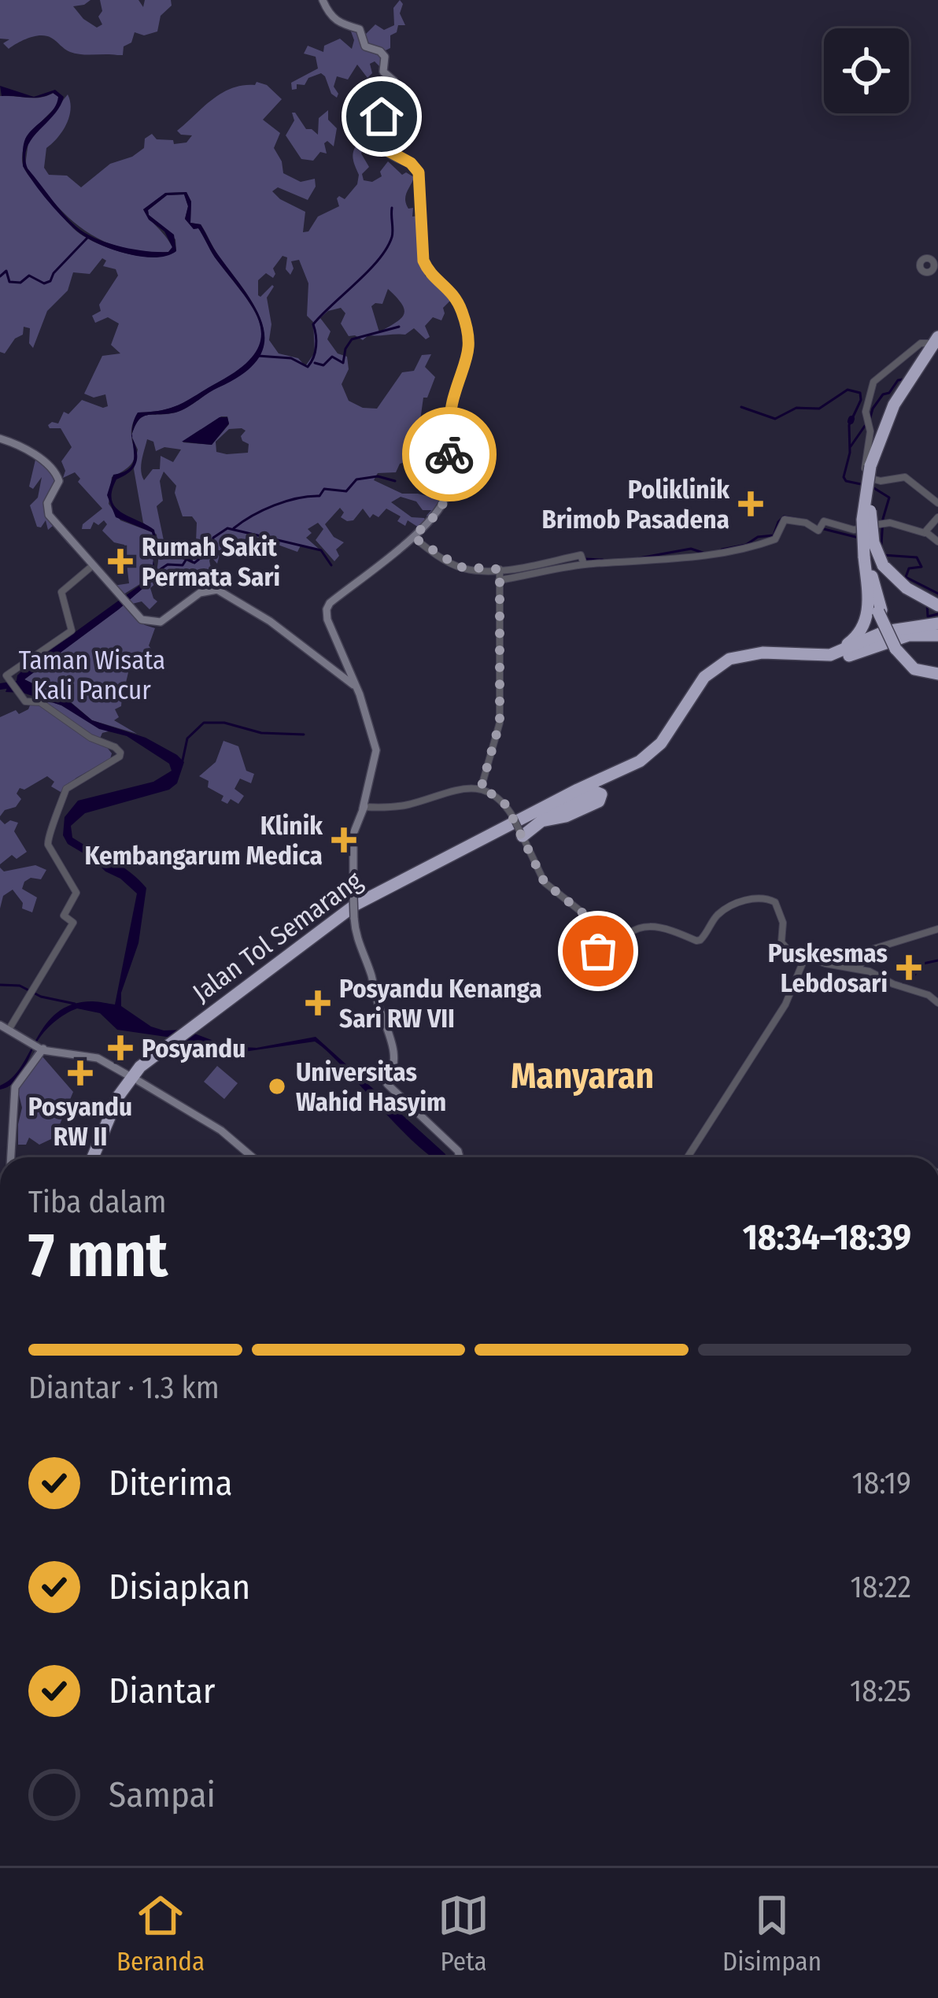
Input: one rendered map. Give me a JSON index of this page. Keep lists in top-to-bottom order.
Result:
{
  "streets": {
    "highway": ["Jalan Tol Semarang"]
  },
  "districts": ["Manyaran"],
  "parks": ["Taman Wisata Kali Pancur"],
  "places": {
    "health": [
      "Poliklinik Brimob Pasadena",
      "Rumah Sakit Permata Sari",
      "Klinik Kembangarum Medica",
      "Puskesmas Lebdosari",
      "Posyandu Kenanga Sari RW VII",
      "Posyandu",
      "Posyandu RW II"
    ],
    "other": ["Universitas Wahid Hasyim"]
  },
  "page": {
    "heading": ["7 mnt", "Tiba dalam", "18:34–18:39"],
    "bar": "Diantar · 1.3 km",
    "list": [
      ["Diterima", "18:19"],
      ["Disiapkan", "18:22"],
      ["Diantar", "18:25"],
      "Sampai"
    ],
    "tabs": ["Beranda", "Peta", "Disimpan"]
  }
}
